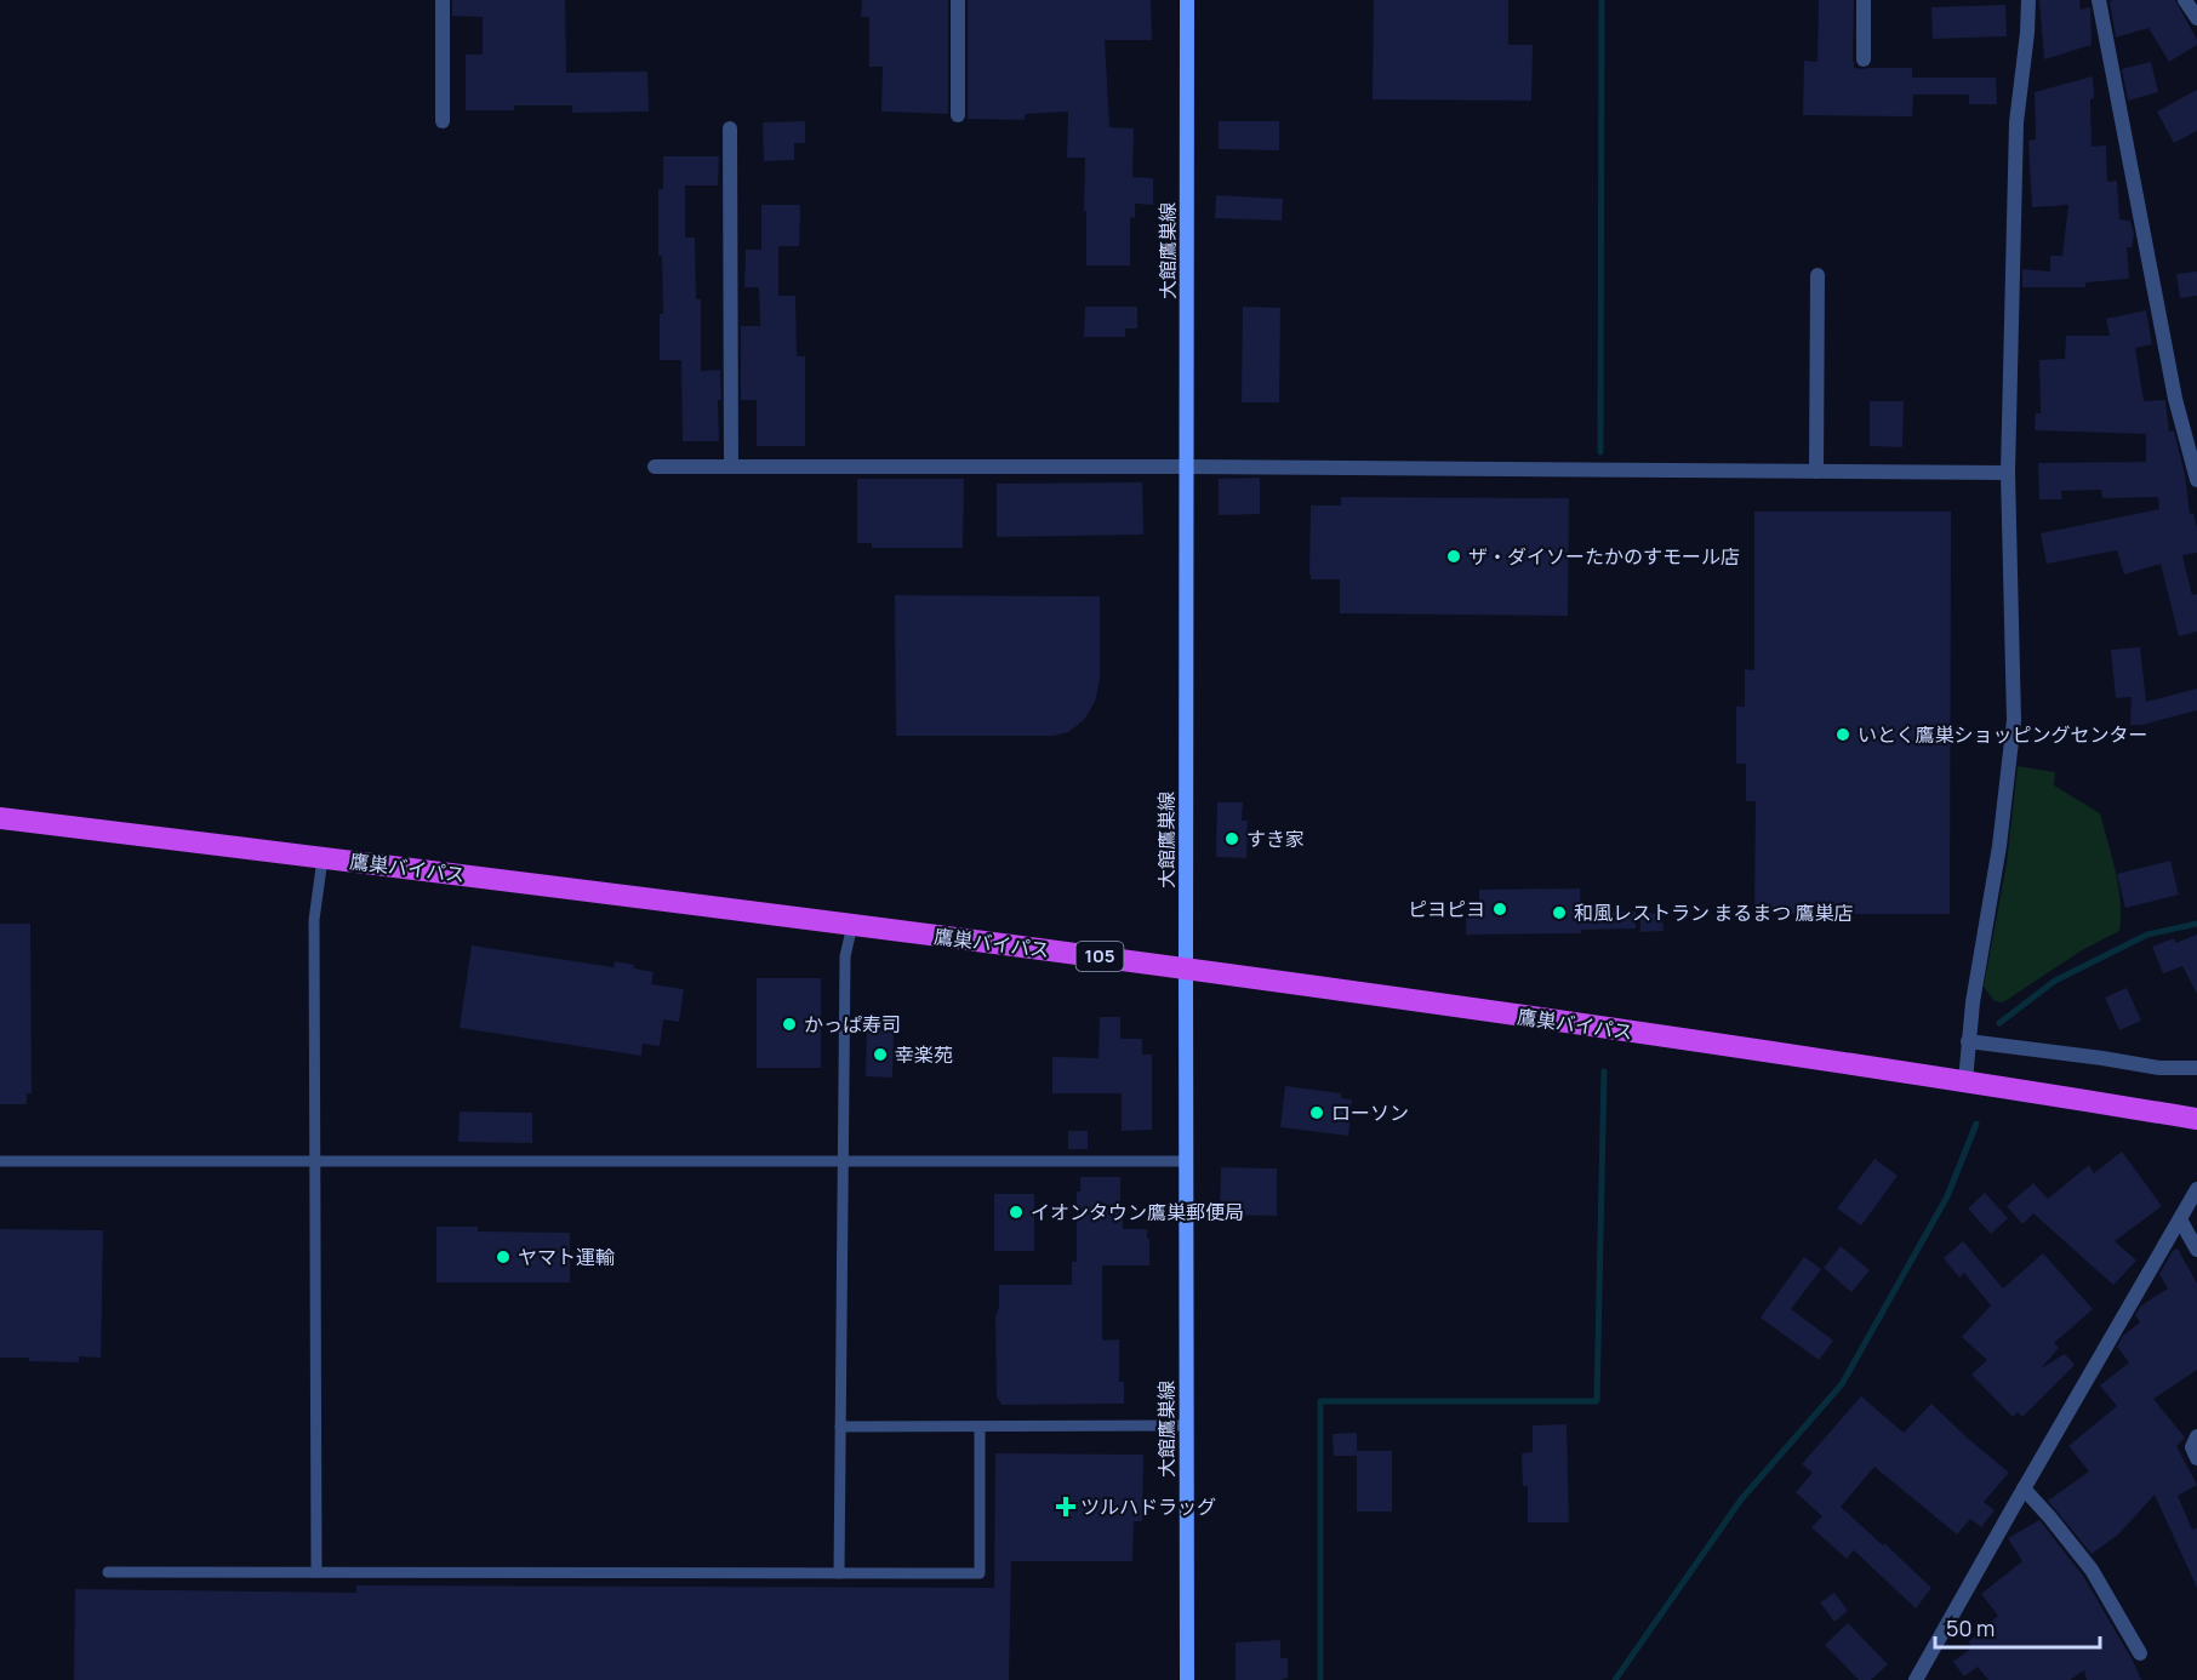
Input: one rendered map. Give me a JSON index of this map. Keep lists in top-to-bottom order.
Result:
{
  "streets": {
    "highway": ["鷹巣バイパス", "105"],
    "main road": ["大館鷹巣線"]
  },
  "crossings": [
    ["大館鷹巣線", "鷹巣バイパス"]
  ],
  "places": {
    "other": [
      "ザ・ダイソーたかのすモール店",
      "いとく鷹巣ショッピングセンター",
      "すき家",
      "ピヨピヨ",
      "和風レストラン まるまつ 鷹巣店",
      "かっぱ寿司",
      "幸楽苑",
      "ローソン",
      "イオンタウン鷹巣郵便局",
      "ヤマト運輸"
    ],
    "health": ["ツルハドラッグ"]
  },
  "scale_bar": "50 m"
}
